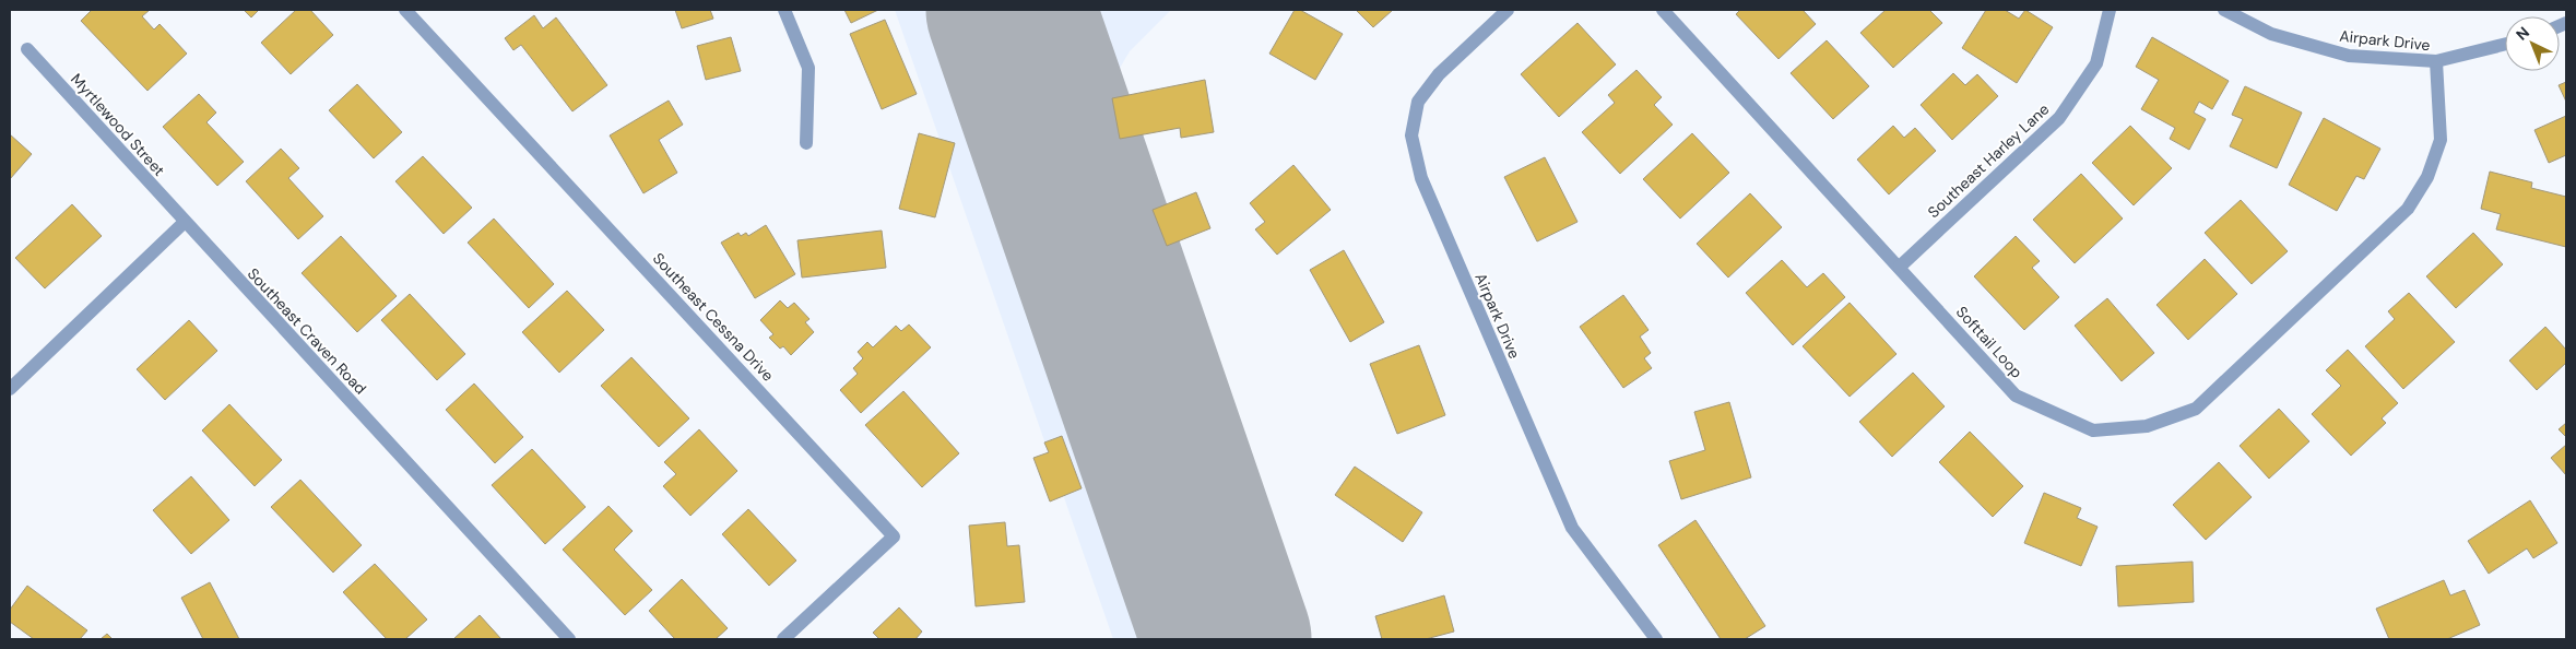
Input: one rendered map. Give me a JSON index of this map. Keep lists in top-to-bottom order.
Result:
{
  "streets": {
    "street": [
      "Airpark Drive",
      "Myrtlewood Street",
      "Southeast Harley Lane",
      "Southeast Cessna Drive",
      "Southeast Craven Road",
      "Softtail Loop"
    ]
  },
  "crossings": [
    ["Airpark Drive", "Softtail Loop"],
    ["Myrtlewood Street", "Southeast Craven Road"],
    ["Southeast Harley Lane", "Softtail Loop"]
  ],
  "north": "top left"
}
